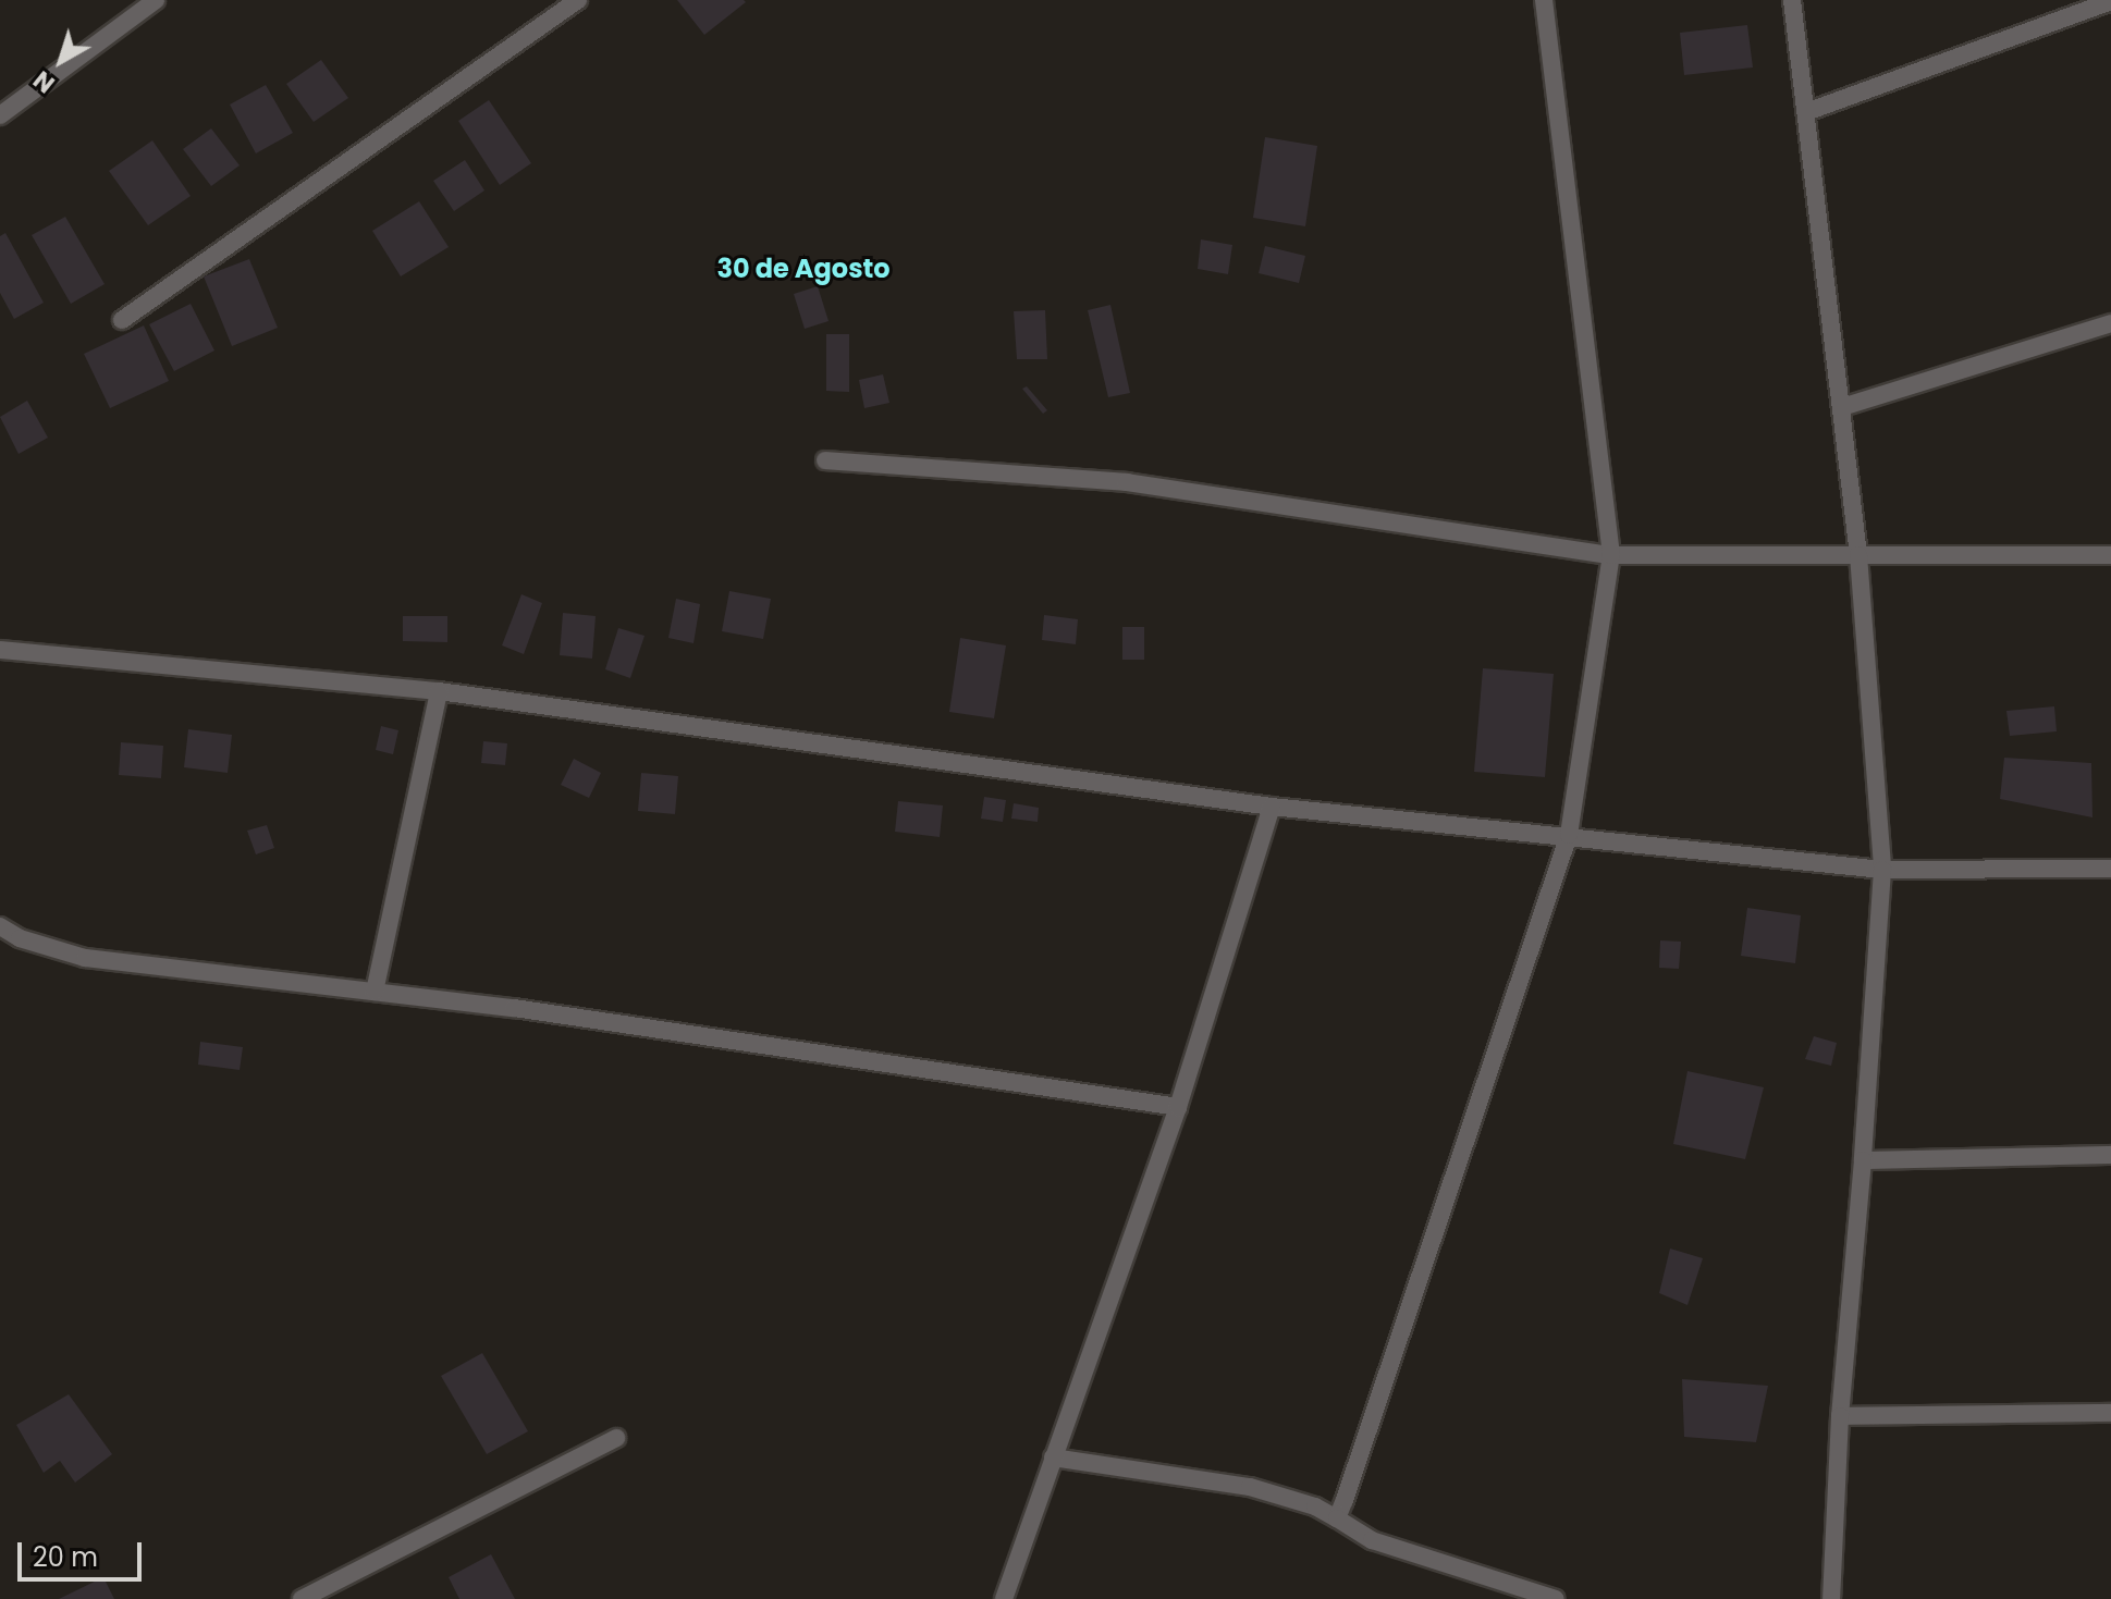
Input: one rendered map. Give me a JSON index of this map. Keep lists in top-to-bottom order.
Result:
{
  "districts": ["30 de Agosto"],
  "scale_bar": "20 m",
  "north": "bottom left"
}
